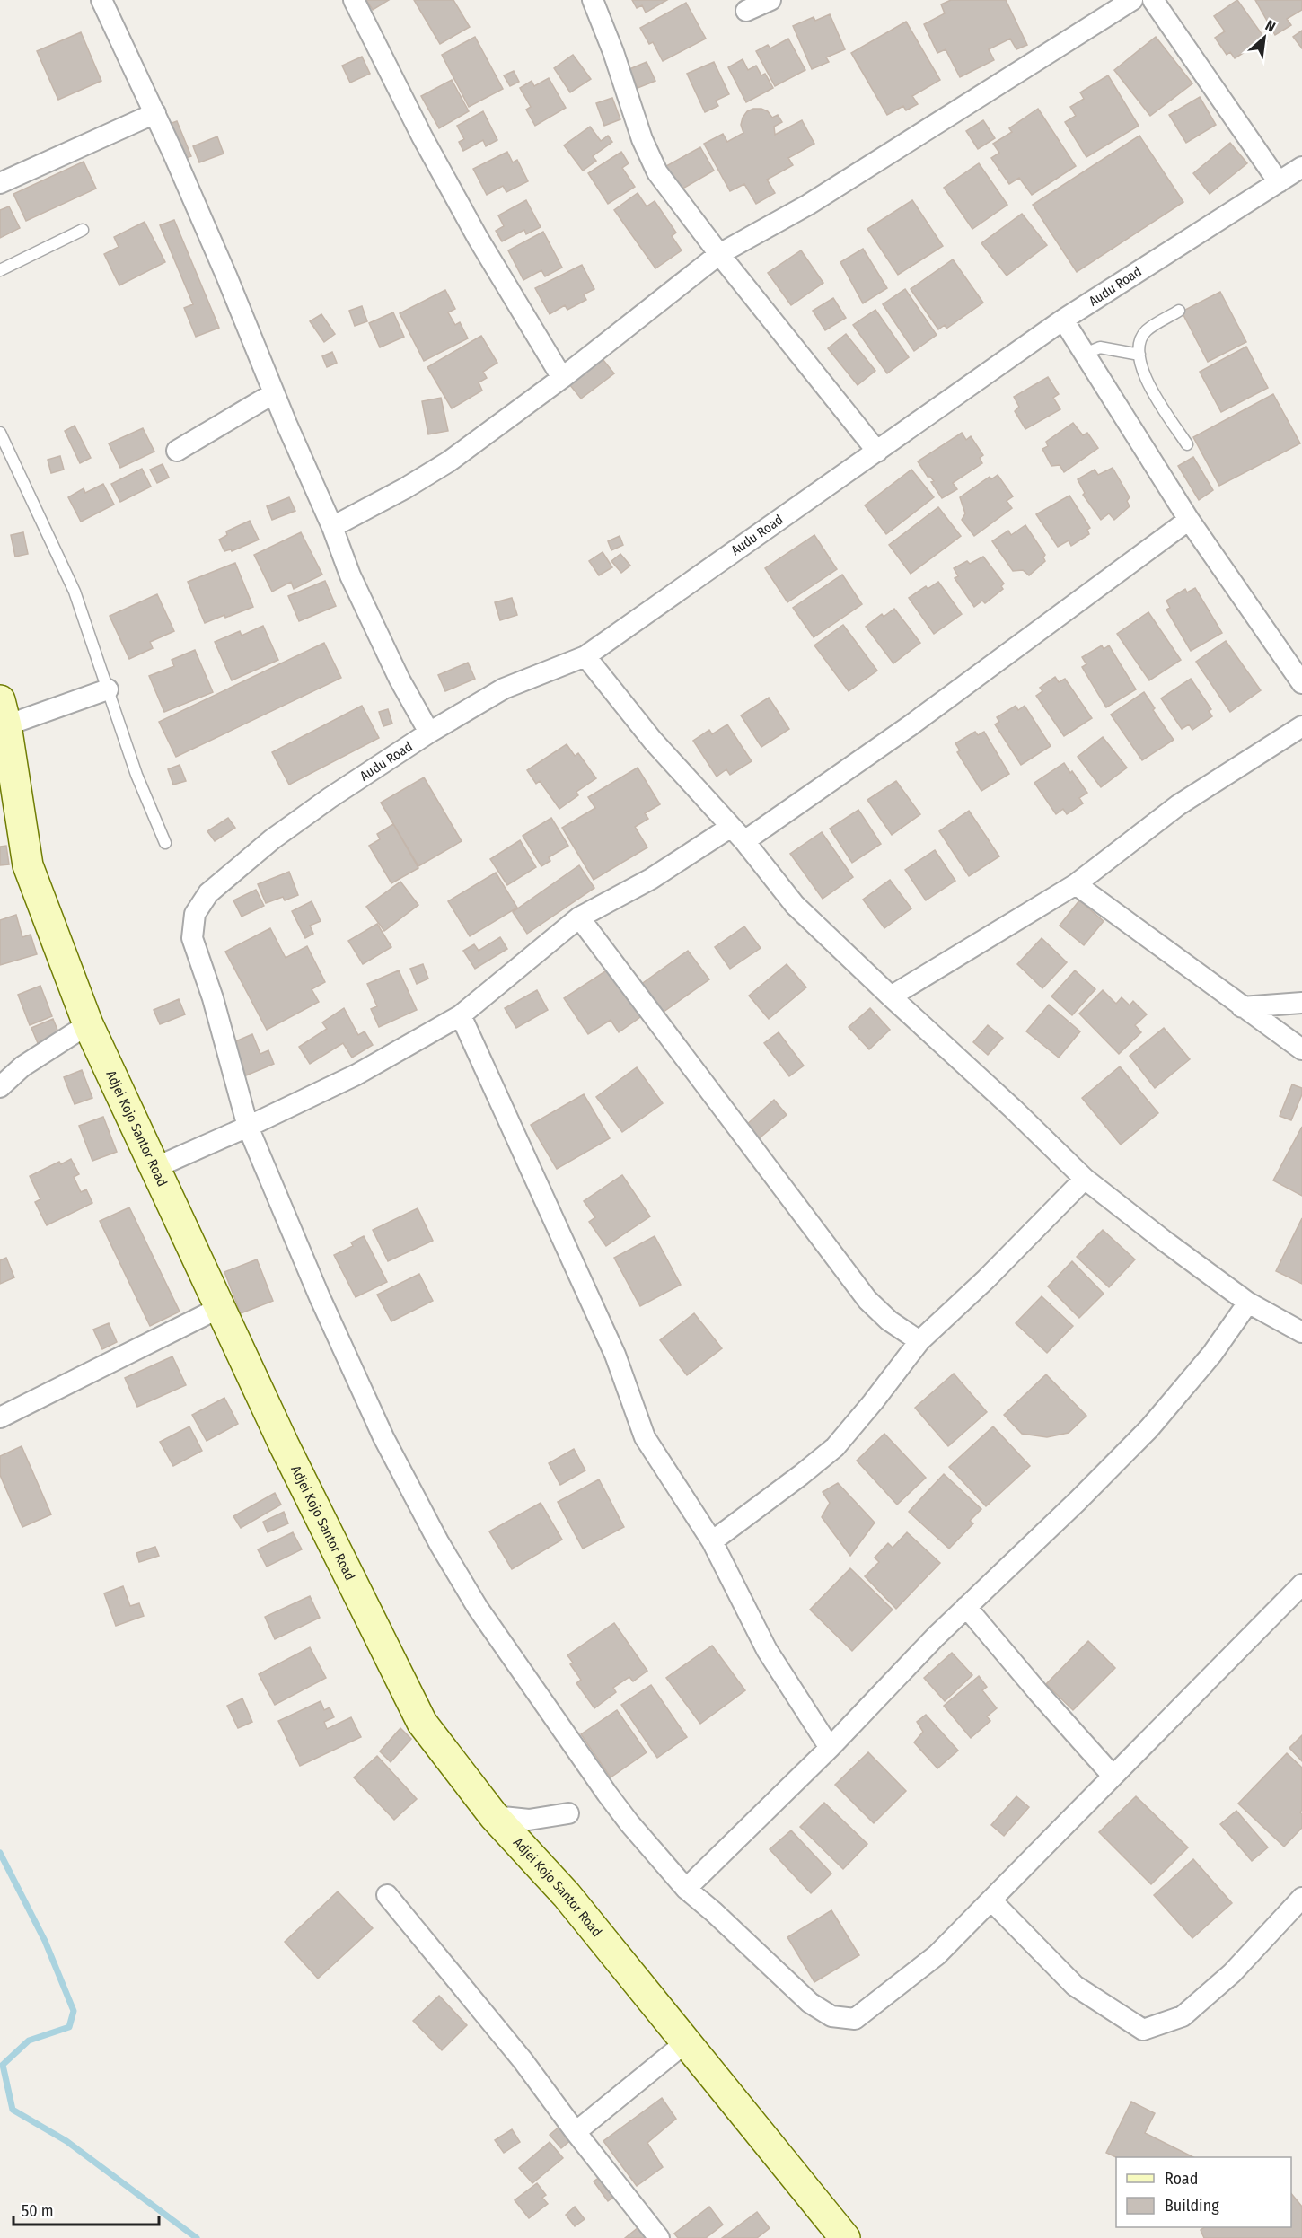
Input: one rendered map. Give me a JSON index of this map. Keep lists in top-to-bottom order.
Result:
{
  "streets": {
    "street": ["Audu Road", "Adjei Kojo Santor Road"]
  },
  "legend": ["Road", "Building"],
  "scale_bar": "50 m",
  "north": "top right"
}
